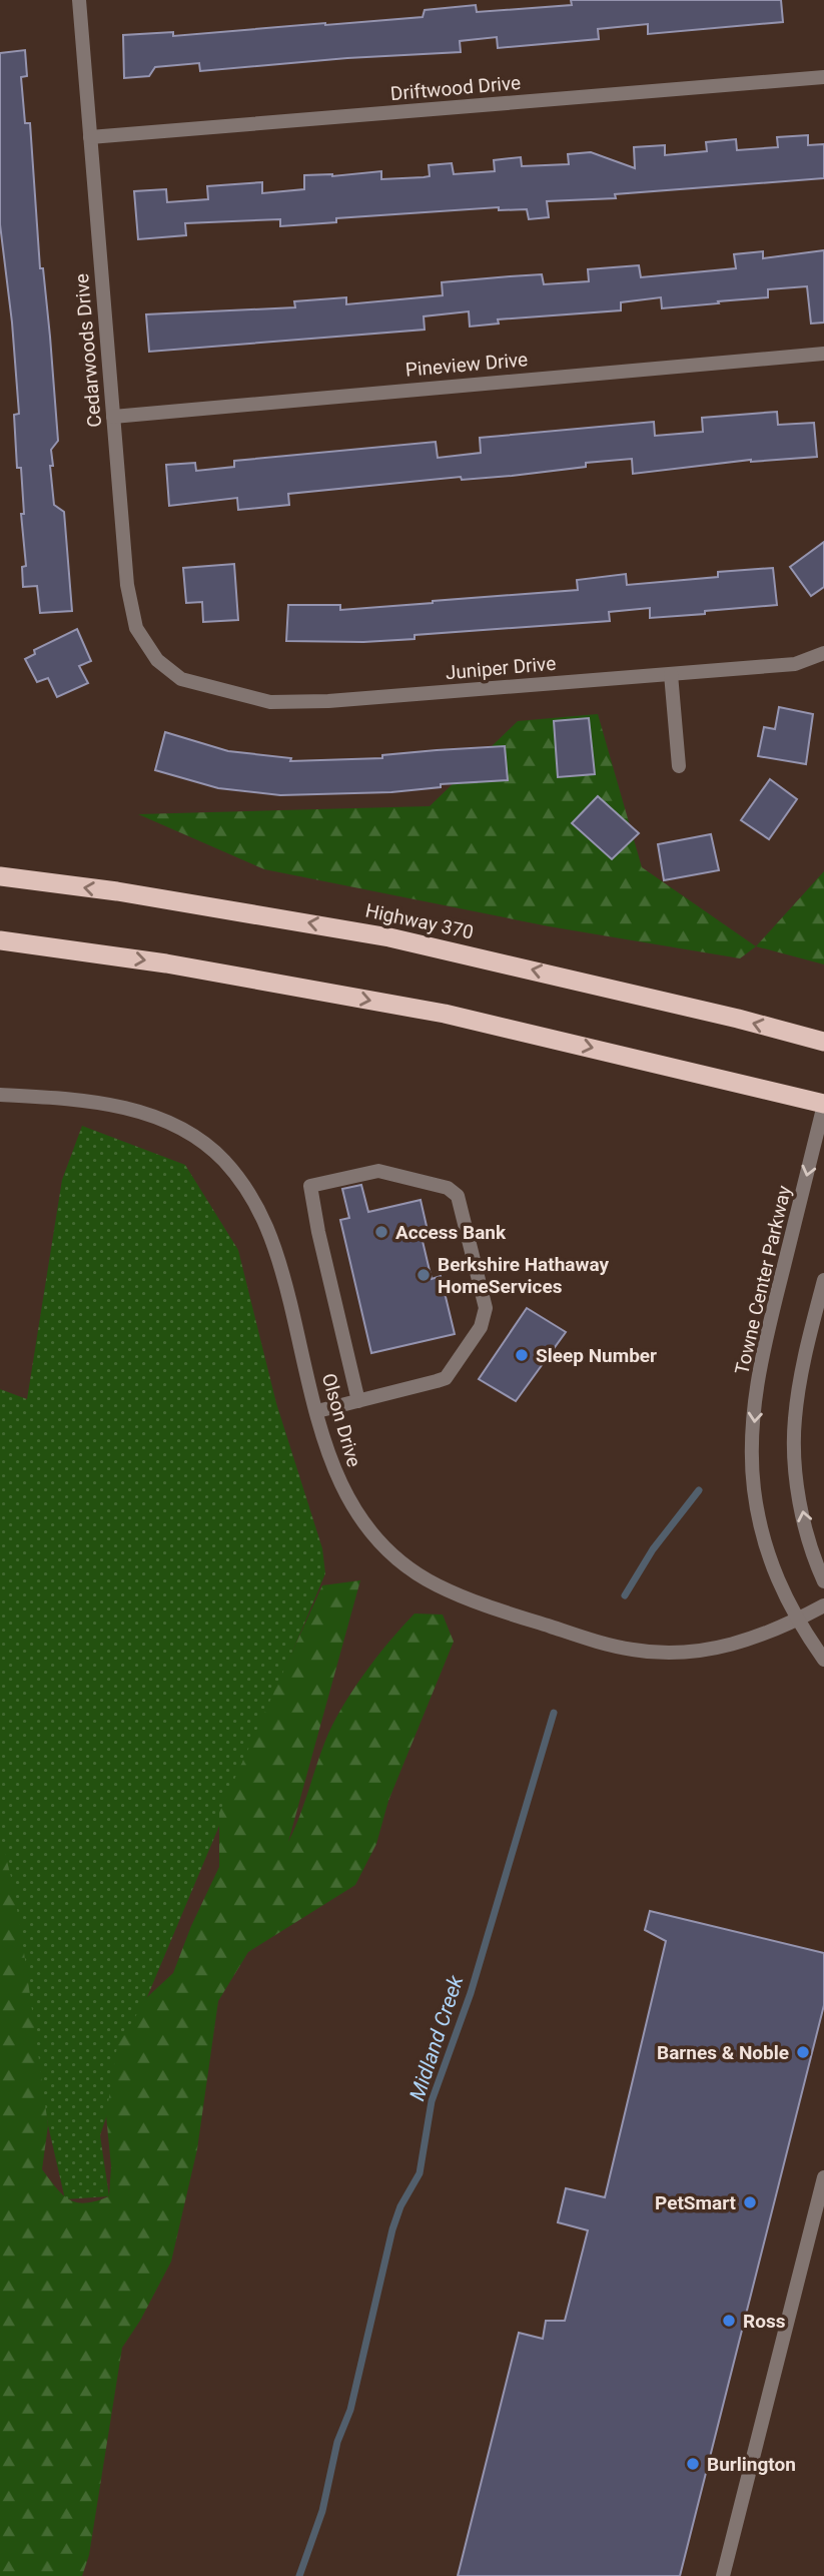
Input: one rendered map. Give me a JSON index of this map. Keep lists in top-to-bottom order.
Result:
{
  "streets": {
    "highway": ["Highway 370"],
    "street": [
      "Driftwood Drive",
      "Cedarwoods Drive",
      "Pineview Drive",
      "Juniper Drive",
      "Towne Center Parkway",
      "Olson Drive"
    ]
  },
  "crossings": [
    ["Driftwood Drive", "Cedarwoods Drive"],
    ["Cedarwoods Drive", "Pineview Drive"],
    ["Cedarwoods Drive", "Juniper Drive"],
    ["Towne Center Parkway", "Olson Drive"]
  ],
  "water": ["Midland Creek"],
  "places": [
    "Access Bank",
    "Berkshire Hathaway HomeServices",
    "Sleep Number",
    "Barnes & Noble",
    "PetSmart",
    "Ross",
    "Burlington"
  ]
}
